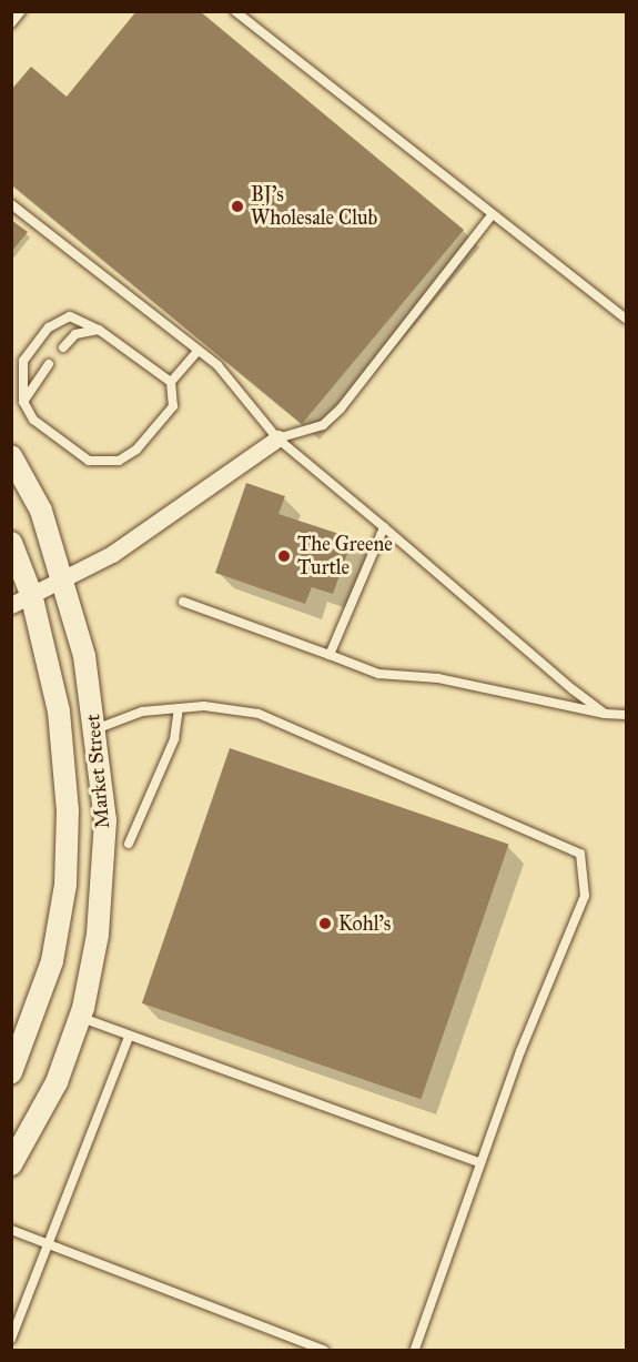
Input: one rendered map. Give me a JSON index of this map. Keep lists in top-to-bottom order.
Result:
{
  "streets": {
    "street": ["Market Street"]
  },
  "places": ["BJ's Wholesale Club", "The Greene Turtle", "Kohl's"]
}
